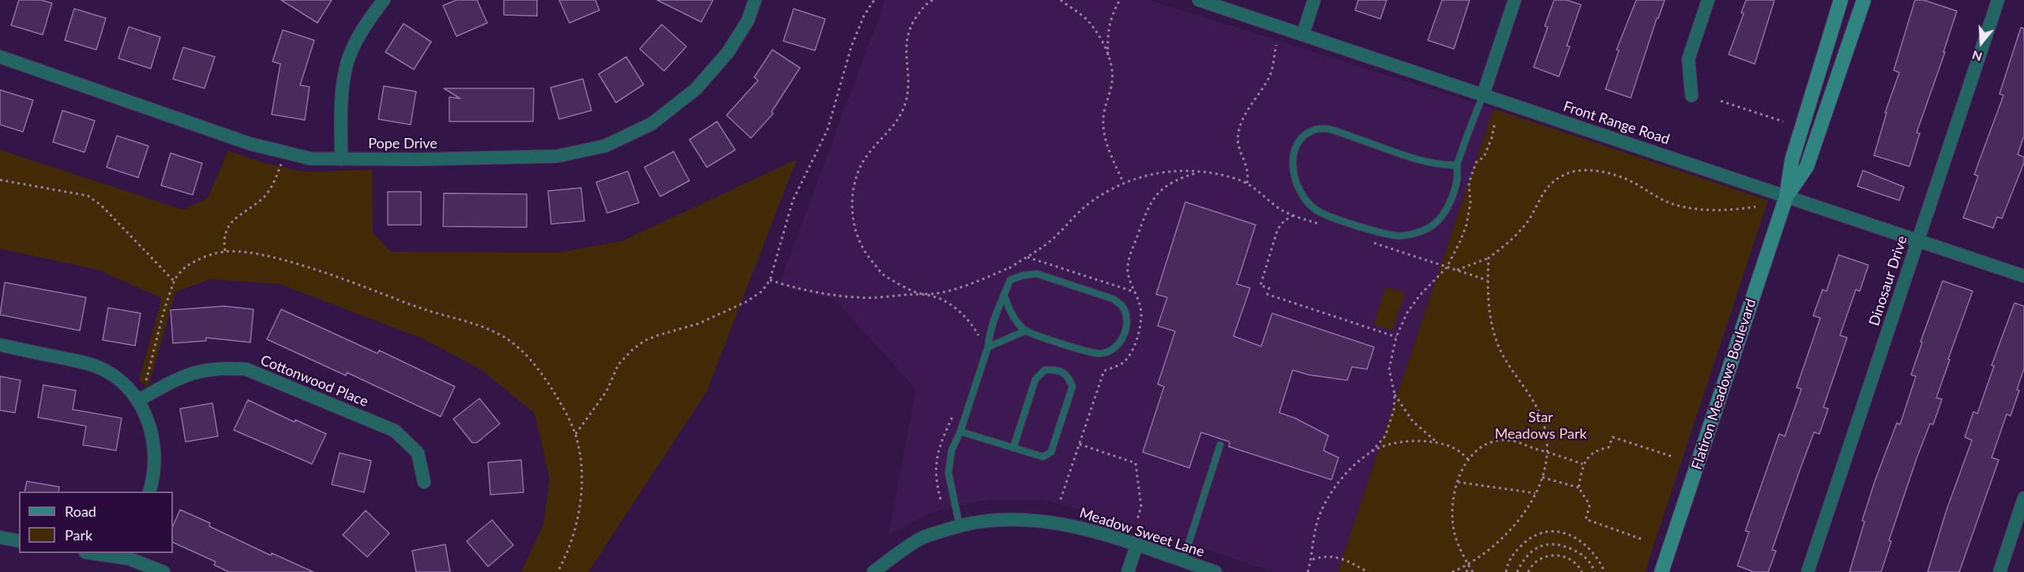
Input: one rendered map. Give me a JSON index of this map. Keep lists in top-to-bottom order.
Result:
{
  "streets": {
    "street": [
      "Front Range Road",
      "Pope Drive",
      "Dinosaur Drive",
      "Cottonwood Place",
      "Flatiron Meadows Boulevard",
      "Meadow Sweet Lane"
    ]
  },
  "crossings": [
    ["Front Range Road", "Dinosaur Drive"],
    ["Front Range Road", "Flatiron Meadows Boulevard"]
  ],
  "parks": ["Star Meadows Park"],
  "legend": ["Road", "Park"],
  "north": "bottom"
}
